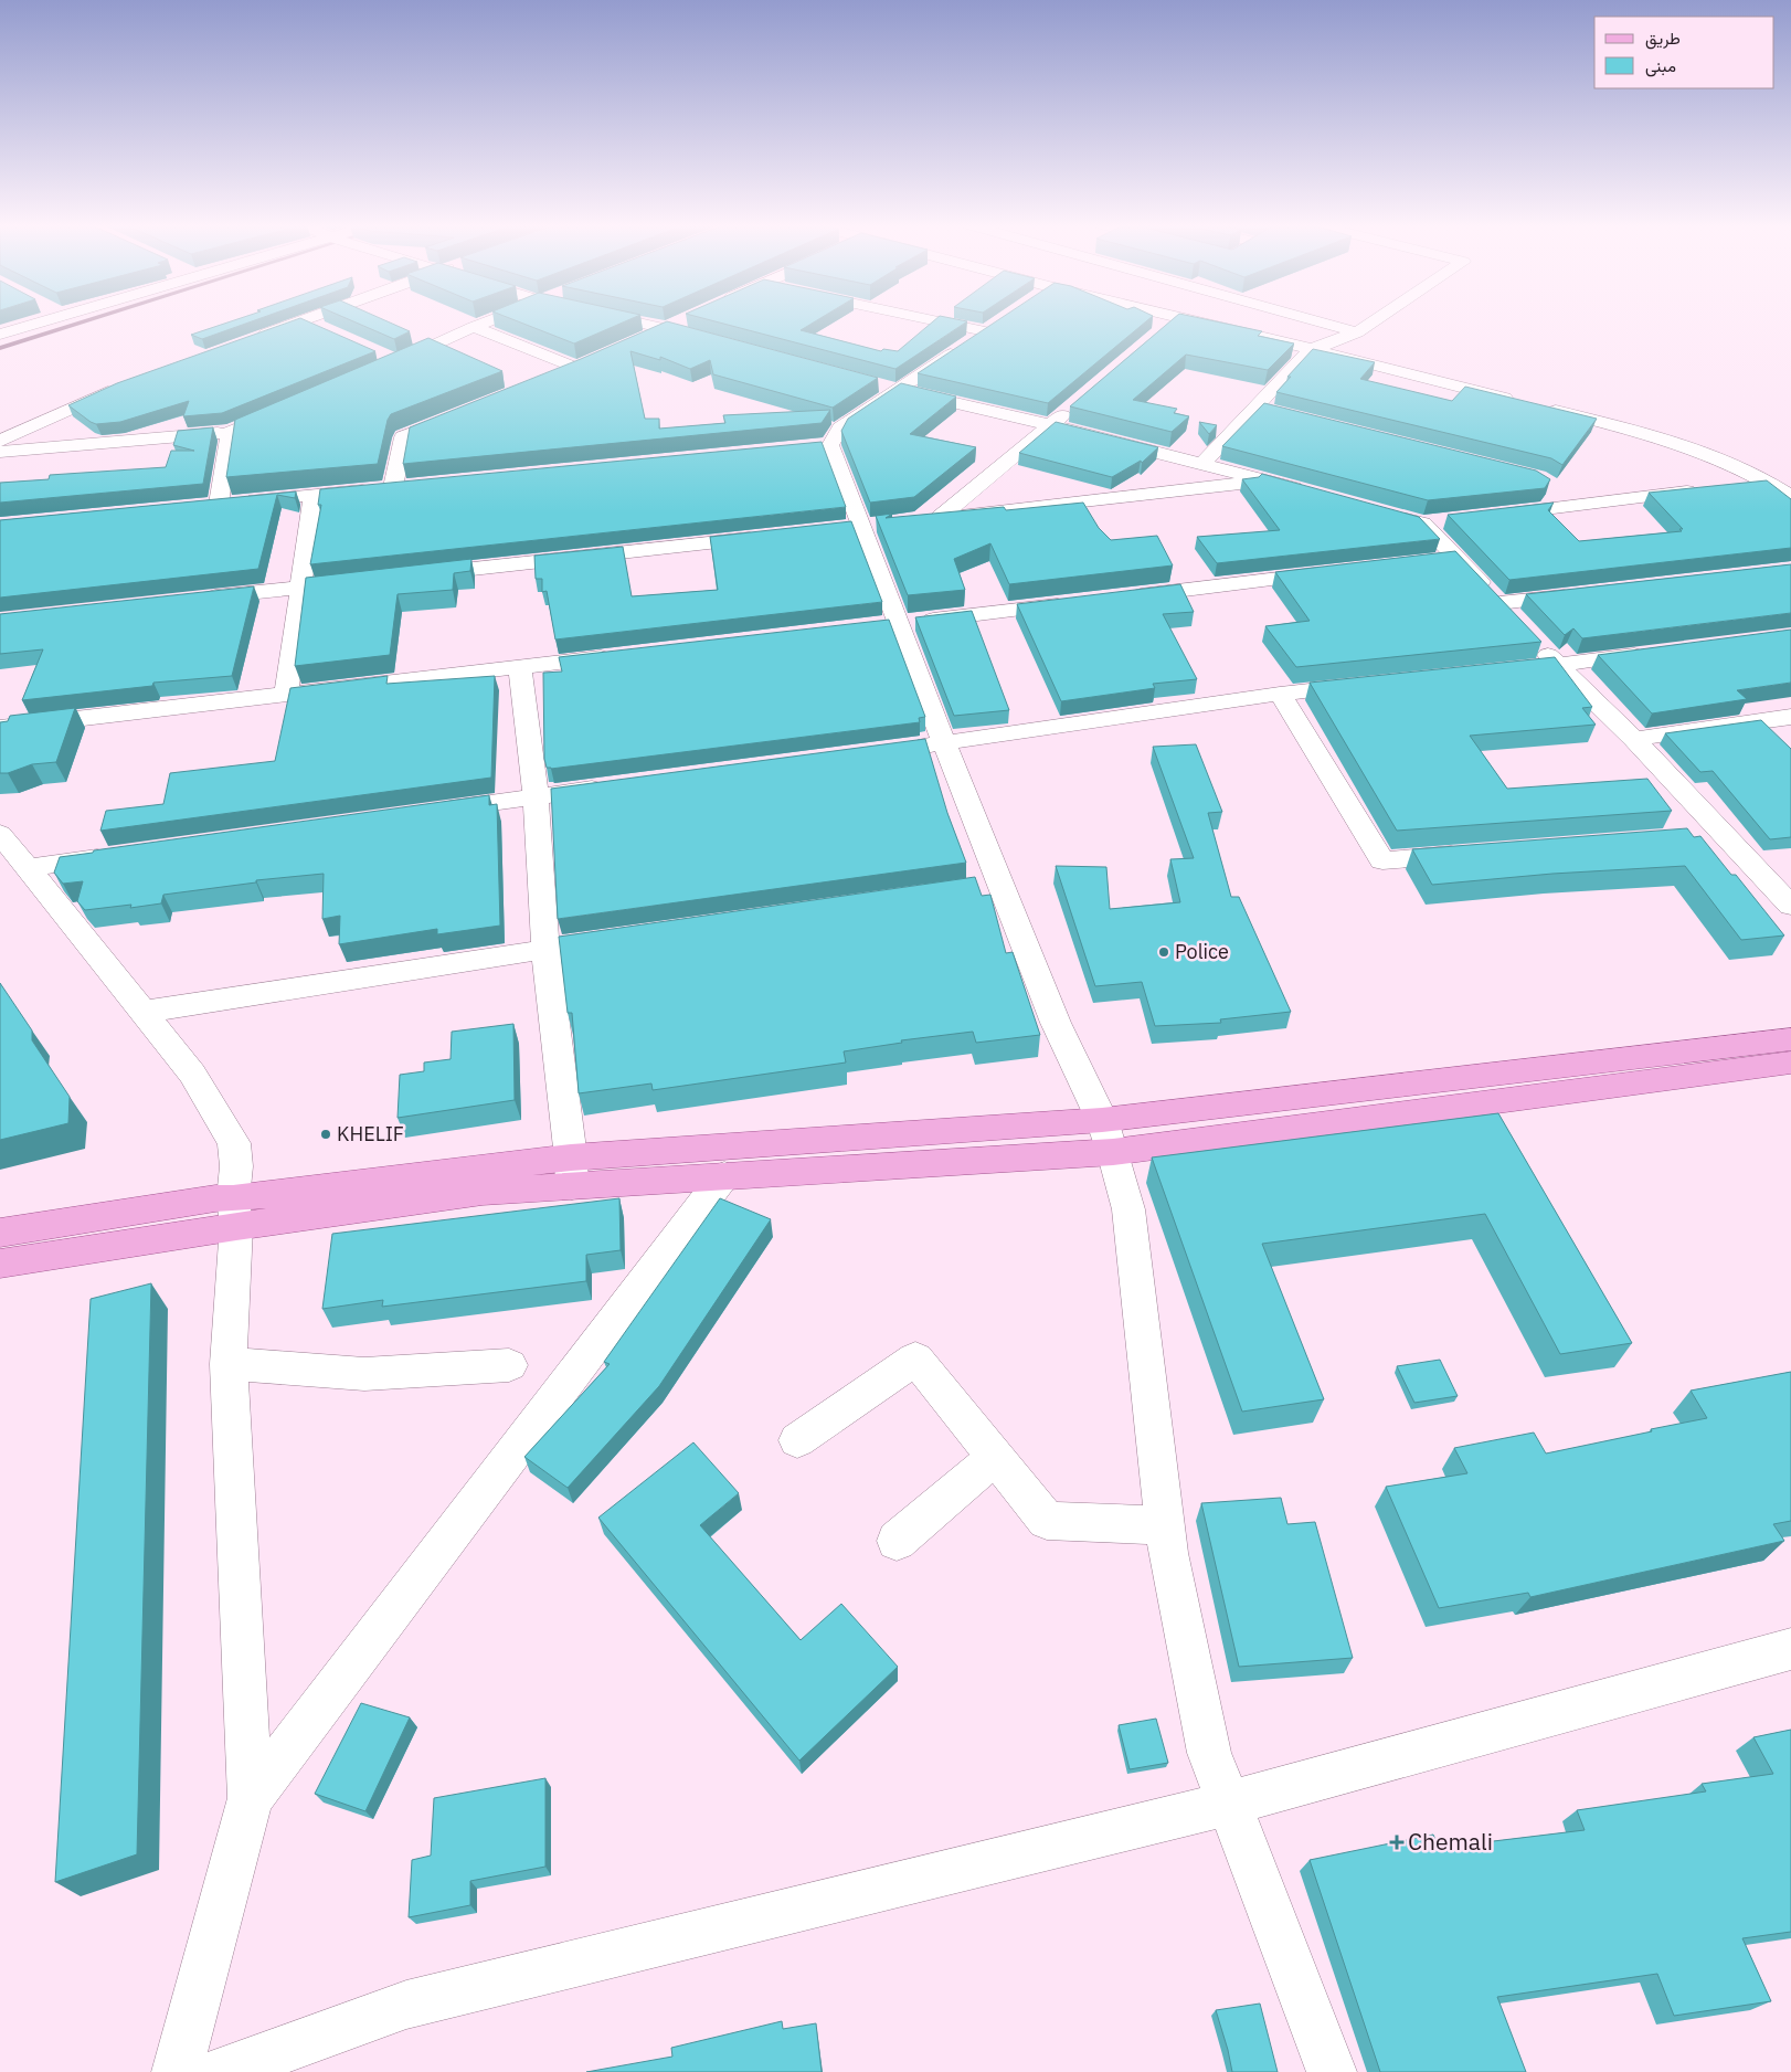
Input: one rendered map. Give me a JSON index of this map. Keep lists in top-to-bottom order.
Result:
{
  "places": {
    "other": ["Police", "KHELIF"],
    "health": ["Chemali"]
  },
  "legend": ["طريق", "مبنى"]
}
